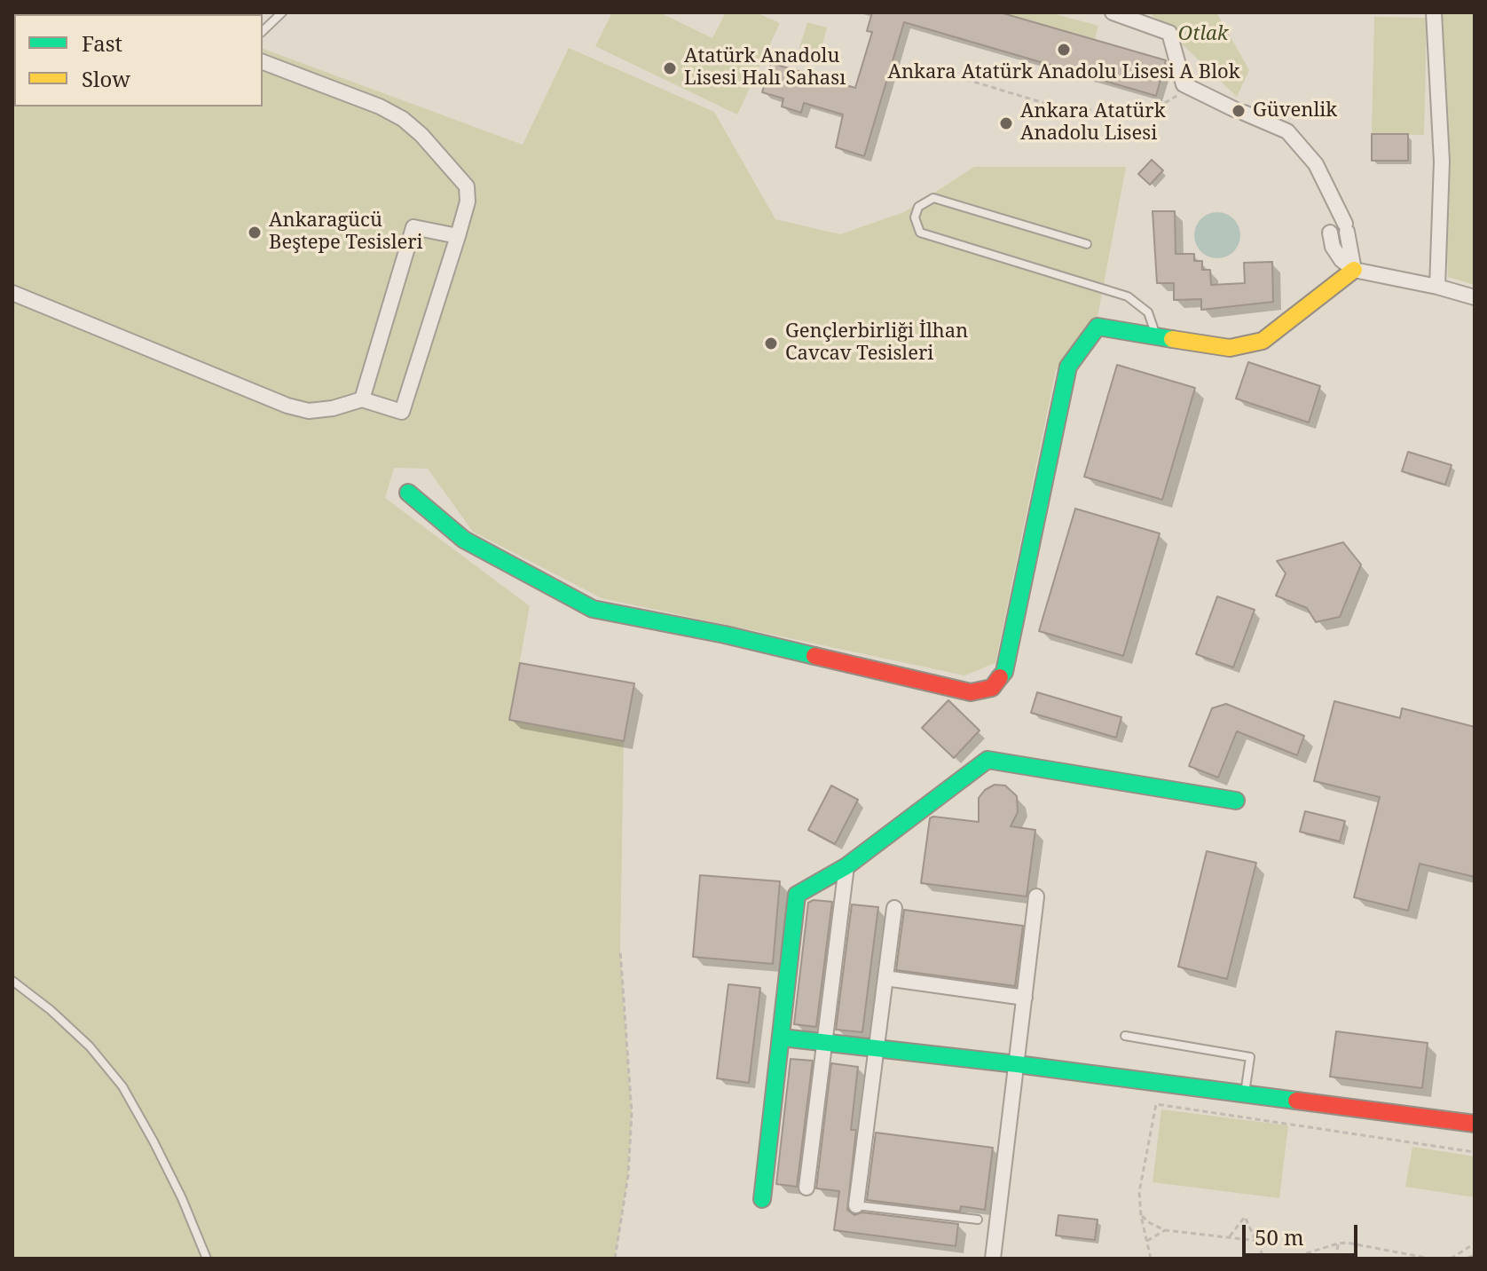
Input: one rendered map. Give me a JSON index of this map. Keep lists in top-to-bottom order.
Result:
{
  "parks": ["Otlak"],
  "places": [
    "Ankara Atatürk Anadolu Lisesi A Blok",
    "Atatürk Anadolu Lisesi Halı Sahası",
    "Güvenlik",
    "Ankara Atatürk Anadolu Lisesi",
    "Ankaragücü Beştepe Tesisleri",
    "Gençlerbirliği İlhan Cavcav Tesisleri"
  ],
  "legend": ["Fast", "Slow"],
  "scale_bar": "50 m"
}
